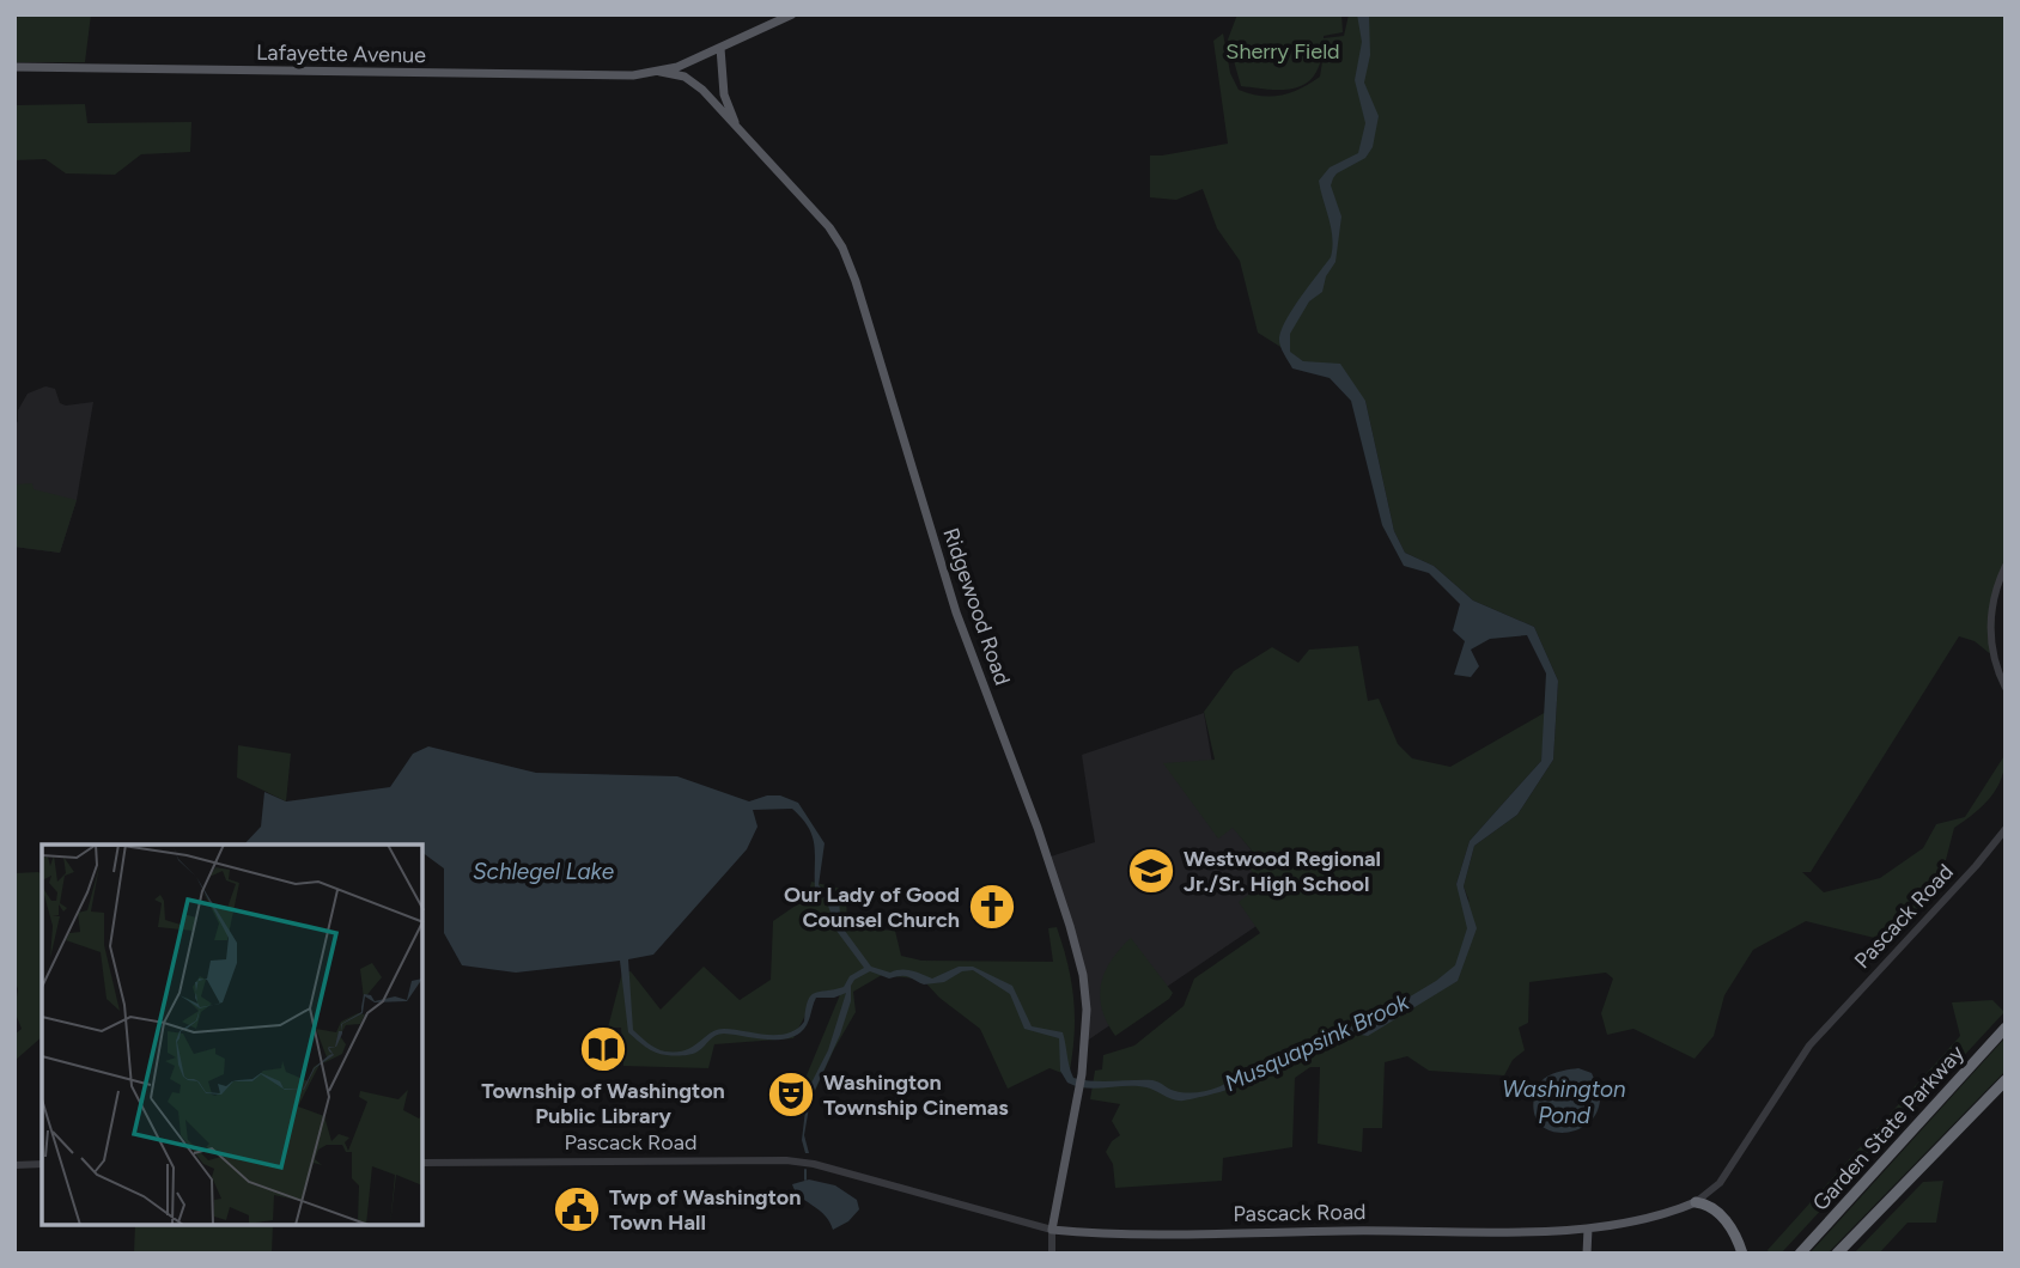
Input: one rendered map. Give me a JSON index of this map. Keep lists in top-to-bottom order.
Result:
{
  "streets": {
    "highway": ["Garden State Parkway"],
    "main road": ["Lafayette Avenue", "Ridgewood Road", "Pascack Road"]
  },
  "crossings": [
    ["Lafayette Avenue", "Ridgewood Road"],
    ["Ridgewood Road", "Pascack Road"]
  ],
  "water": ["Schlegel Lake", "Musquapsink Brook", "Washington Pond"],
  "parks": ["Sherry Field"],
  "places": {
    "school or university": ["Westwood Regional Jr./Sr. High School"],
    "church": ["Our Lady of Good Counsel Church"],
    "library": ["Township of Washington Public Library"],
    "theatre": ["Washington Township Cinemas"],
    "public building": ["Twp of Washington Town Hall"]
  }
}
